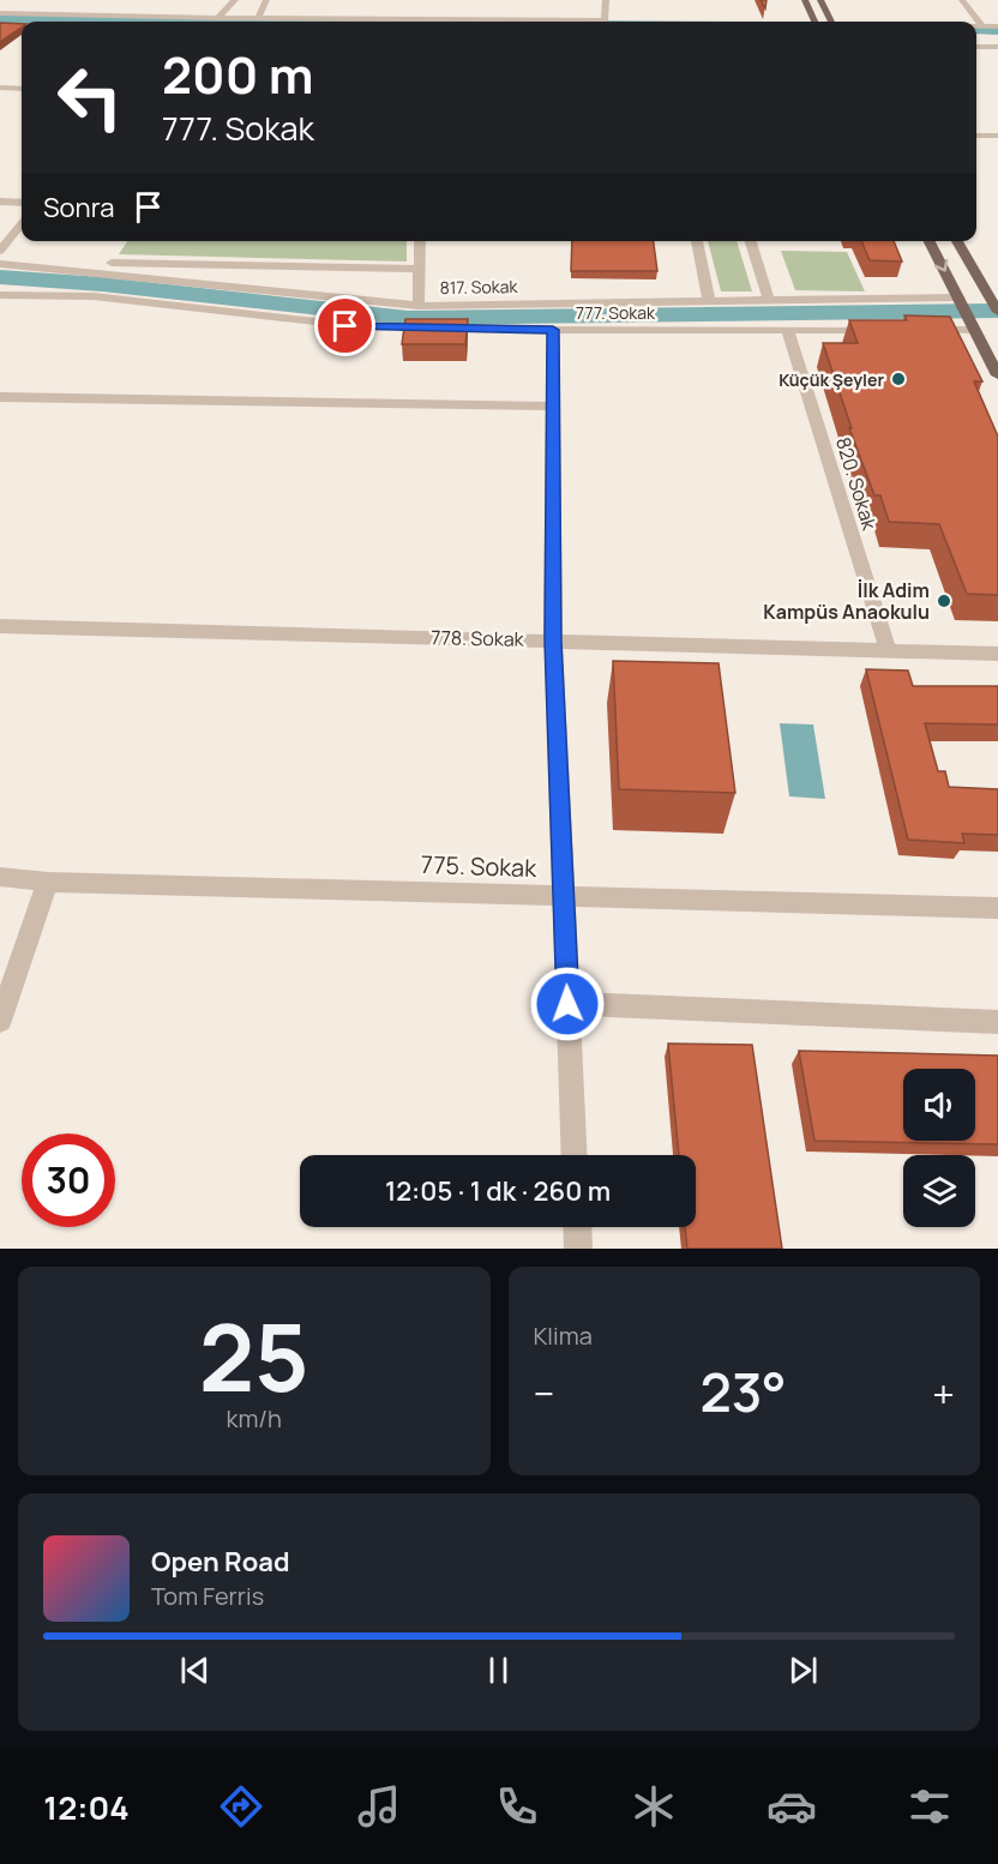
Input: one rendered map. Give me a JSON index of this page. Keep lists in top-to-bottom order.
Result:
{
  "streets": {
    "street": [
      "817. Sokak",
      "777. Sokak",
      "820. Sokak",
      "778. Sokak",
      "775. Sokak"
    ]
  },
  "crossings": [
    ["777. Sokak", "820. Sokak"],
    ["820. Sokak", "778. Sokak"]
  ],
  "places": ["Küçük Şeyler", "İlk Adim Kampüs Anaokulu"],
  "page": {
    "turn": ["200 m", "777. Sokak"],
    "then": "Sonra",
    "limit": "30",
    "trip": "12:05 · 1 dk · 260 m",
    "tile": [
      ["25", "km/h"],
      "Klima"
    ],
    "heat": ["−", "23°", "+"],
    "song": ["Open Road", "Tom Ferris"],
    "tabs": "12:04"
  }
}
